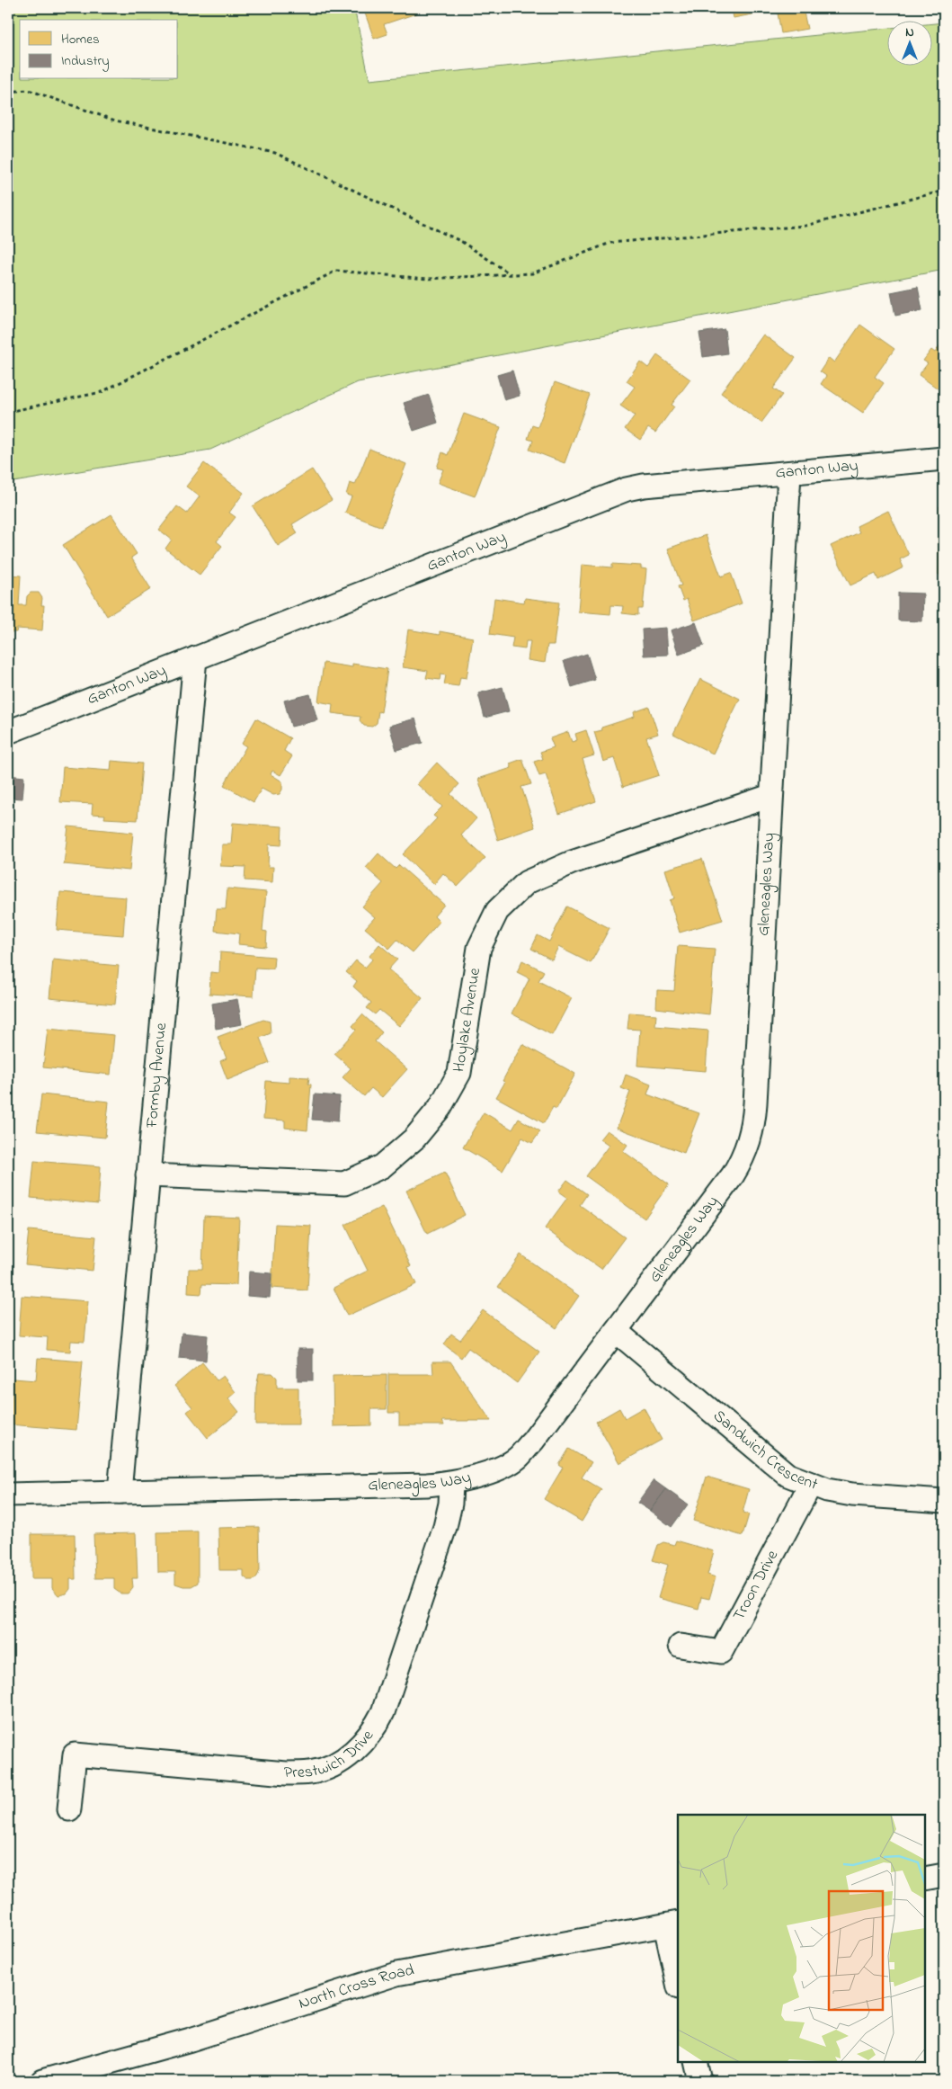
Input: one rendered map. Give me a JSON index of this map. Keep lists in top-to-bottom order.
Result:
{
  "streets": {
    "street": [
      "Ganton Way",
      "Gleneagles Way",
      "Hoylake Avenue",
      "Formby Avenue",
      "Sandwich Crescent",
      "Troon Drive",
      "Prestwich Drive",
      "North Cross Road"
    ]
  },
  "crossings": [
    ["Ganton Way", "Gleneagles Way"],
    ["Ganton Way", "Formby Avenue"],
    ["Gleneagles Way", "Hoylake Avenue"],
    ["Gleneagles Way", "Formby Avenue"],
    ["Gleneagles Way", "Sandwich Crescent"],
    ["Gleneagles Way", "Prestwich Drive"],
    ["Hoylake Avenue", "Formby Avenue"],
    ["Sandwich Crescent", "Troon Drive"]
  ],
  "legend": ["Homes", "Industry"],
  "north": "top"
}
